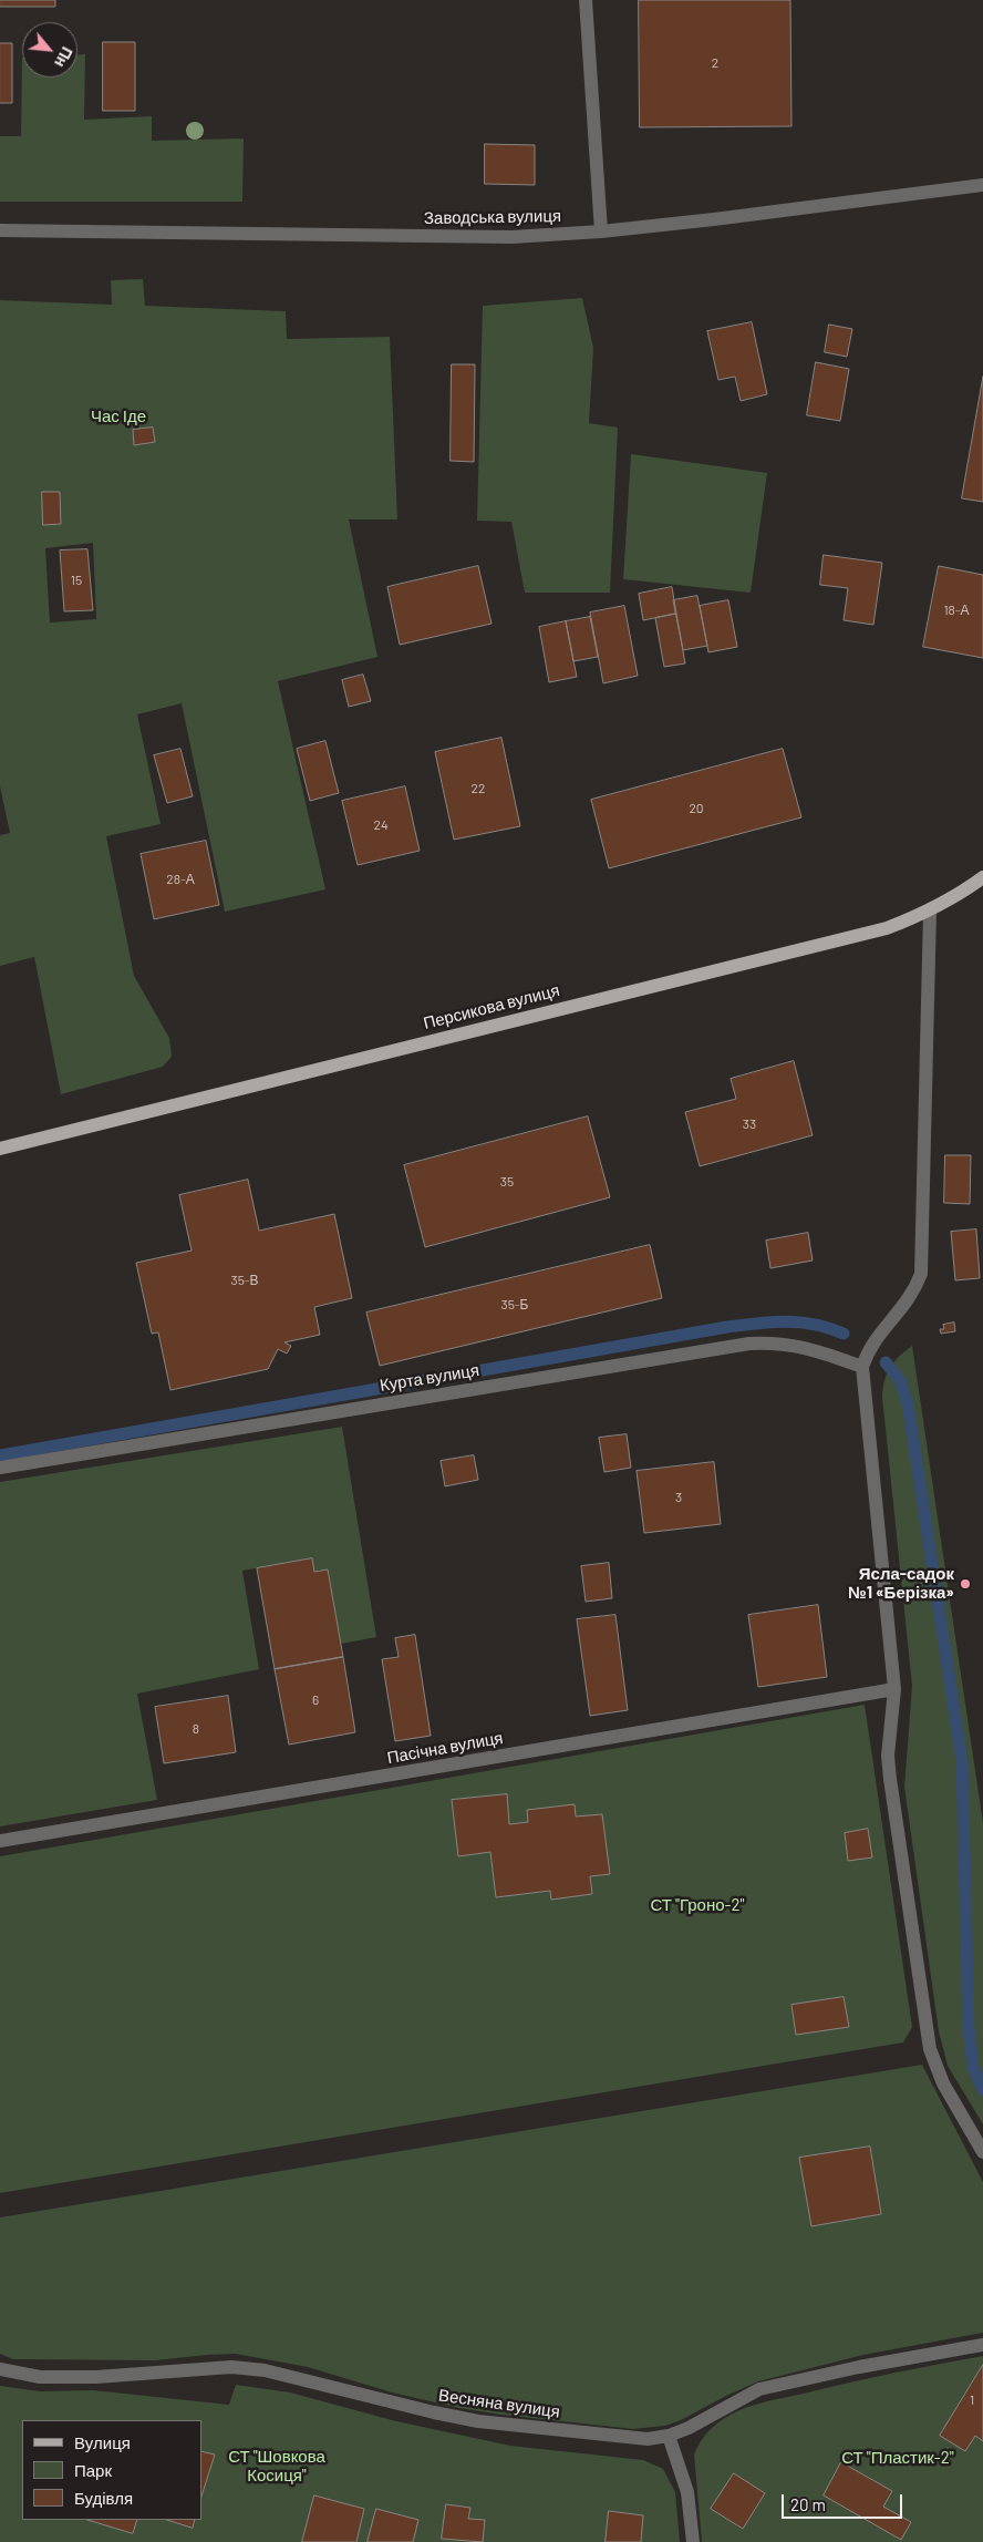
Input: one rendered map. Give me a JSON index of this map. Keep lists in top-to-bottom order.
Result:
{
  "streets": {
    "main road": ["Персикова вулиця"],
    "street": [
      "Заводська вулиця",
      "Курта вулиця",
      "Пасічна вулиця",
      "Весняна вулиця"
    ]
  },
  "parks": [
    "Час Іде",
    "СТ \"Гроно-2\"",
    "СТ \"Шовкова Косиця\"",
    "СТ \"Пластик-2\""
  ],
  "places": ["Ясла-садок №1 «Берізка»"],
  "house_numbers": [
    "2",
    "15",
    "18-А",
    "22",
    "20",
    "24",
    "28-А",
    "33",
    "35",
    "35-В",
    "35-Б",
    "3",
    "6",
    "8",
    "1"
  ],
  "legend": ["Вулиця", "Парк", "Будівля"],
  "scale_bar": "20 m",
  "north": "bottom right"
}
